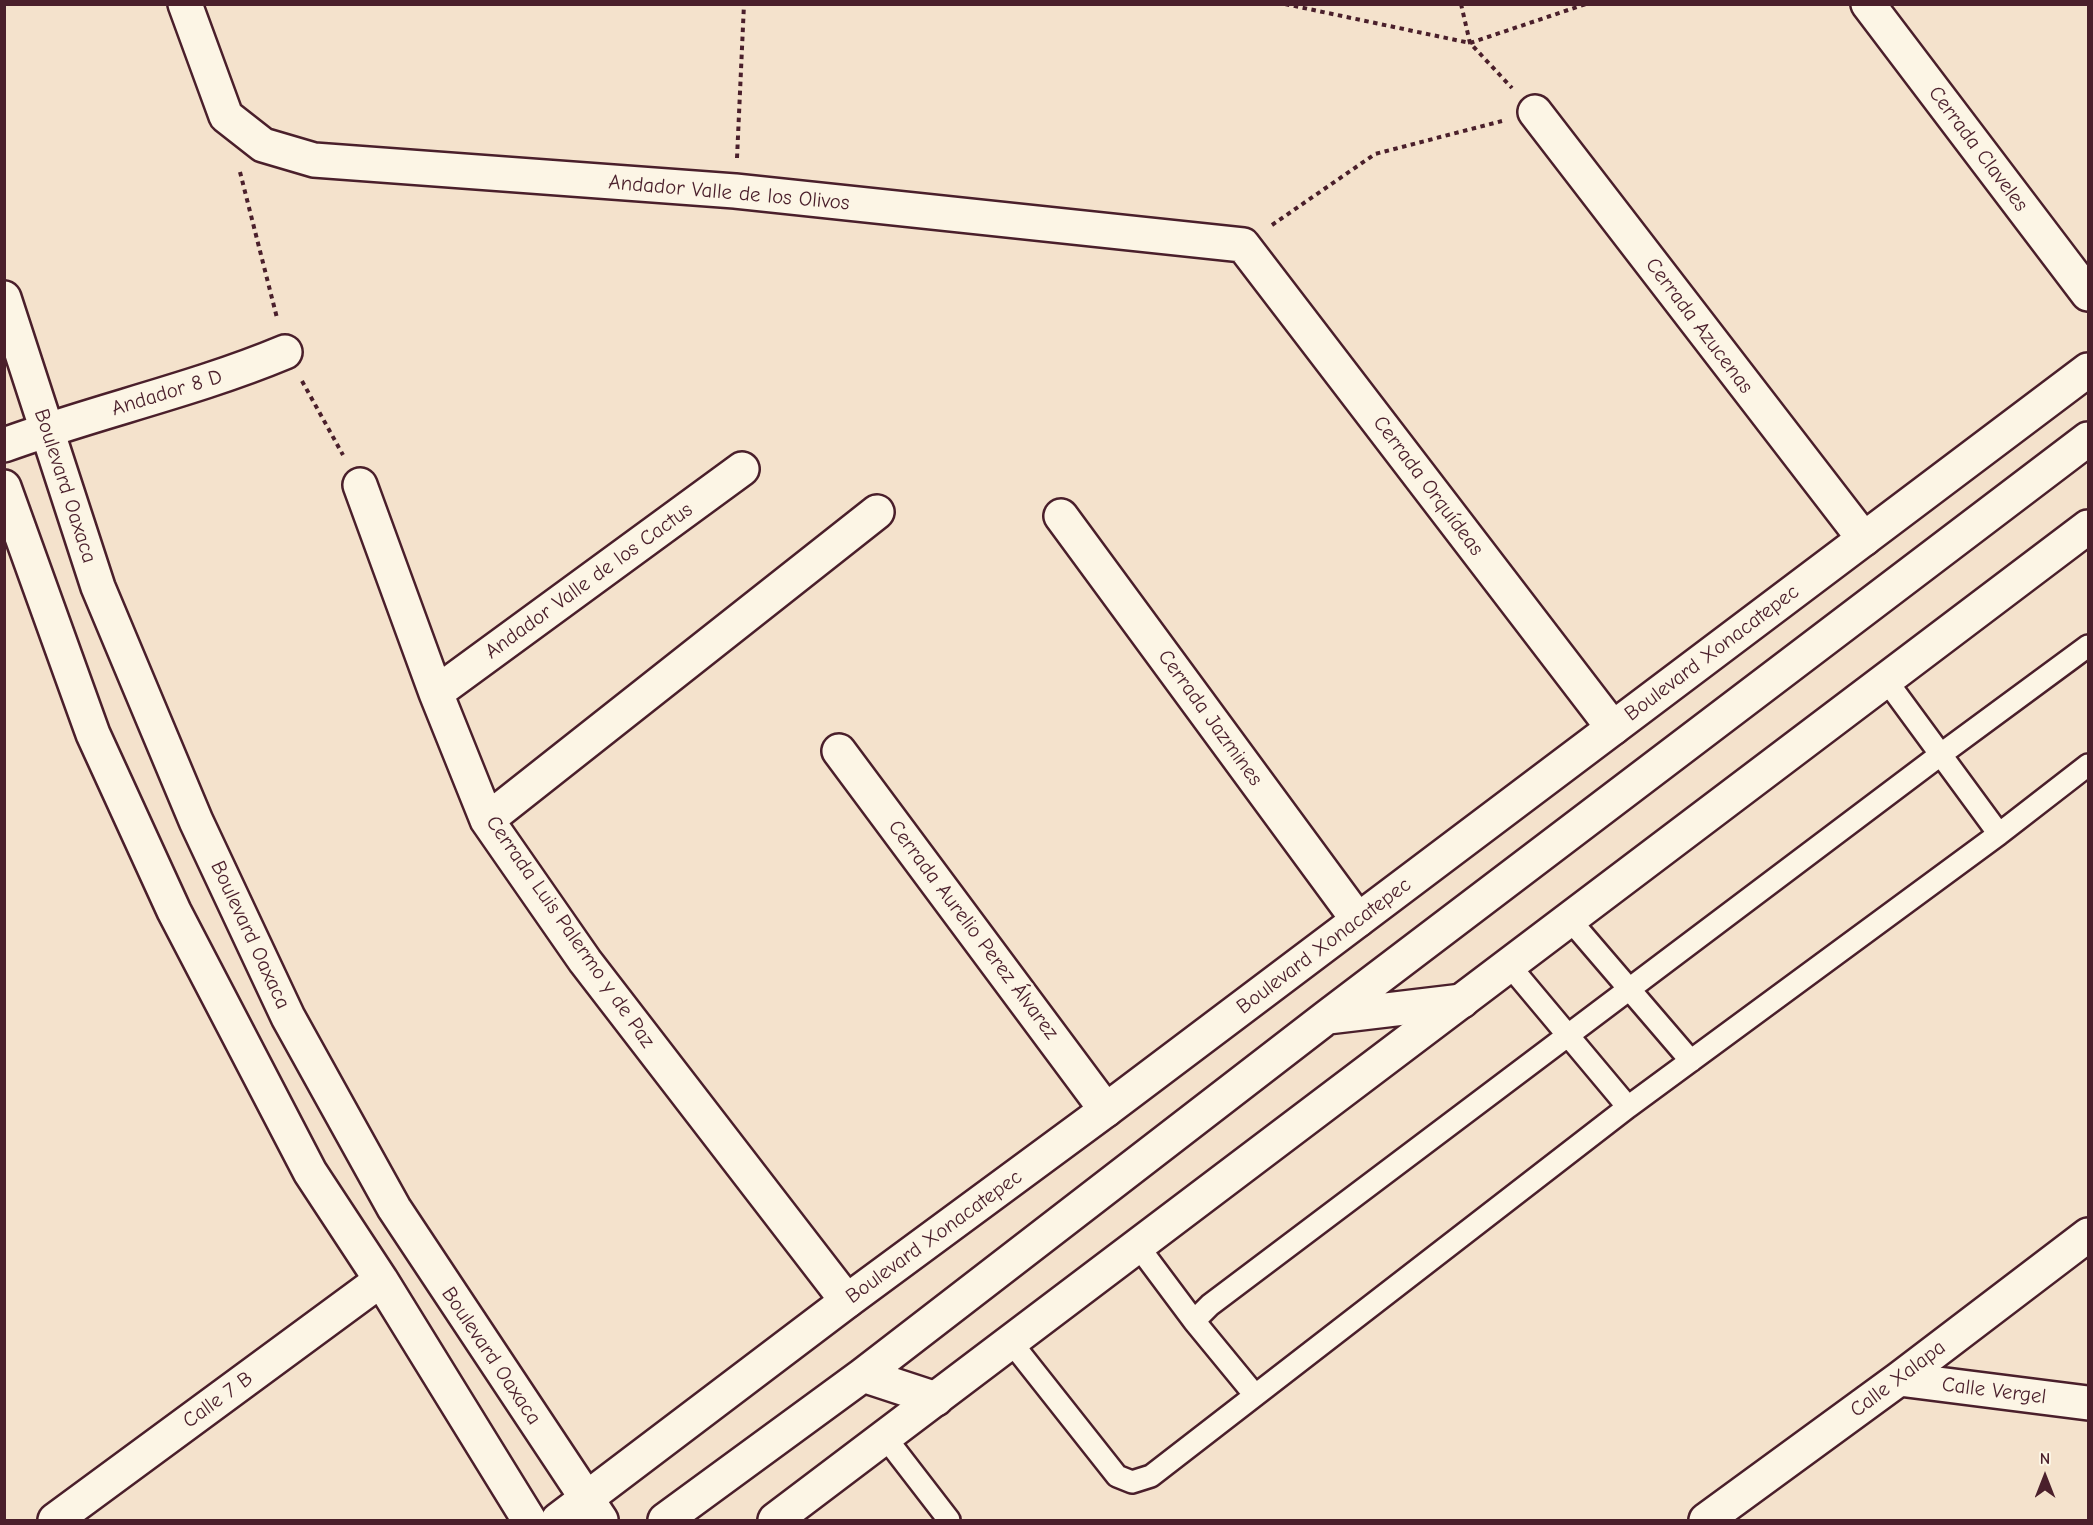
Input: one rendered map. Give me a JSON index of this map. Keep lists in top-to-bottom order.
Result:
{
  "streets": {
    "street": [
      "Cerrada Claveles",
      "Andador Valle de los Olivos",
      "Cerrada Azucenas",
      "Andador 8 D",
      "Boulevard Oaxaca",
      "Cerrada Orquídeas",
      "Andador Valle de los Cactus",
      "Boulevard Xonacatepec",
      "Cerrada Jazmines",
      "Cerrada Aurelio Perez Álvarez",
      "Cerrada Luis Palermo y de Paz",
      "Calle Xalapa",
      "Calle Vergel",
      "Calle 7 B"
    ]
  },
  "crossings": [
    ["Andador Valle de los Olivos", "Cerrada Orquídeas"],
    ["Cerrada Azucenas", "Boulevard Xonacatepec"],
    ["Andador 8 D", "Boulevard Oaxaca"],
    ["Boulevard Oaxaca", "Boulevard Xonacatepec"],
    ["Cerrada Orquídeas", "Boulevard Xonacatepec"],
    ["Andador Valle de los Cactus", "Cerrada Luis Palermo y de Paz"],
    ["Boulevard Xonacatepec", "Cerrada Jazmines"],
    ["Boulevard Xonacatepec", "Cerrada Aurelio Perez Álvarez"],
    ["Boulevard Xonacatepec", "Cerrada Luis Palermo y de Paz"],
    ["Calle Xalapa", "Calle Vergel"]
  ],
  "north": "top"
}
